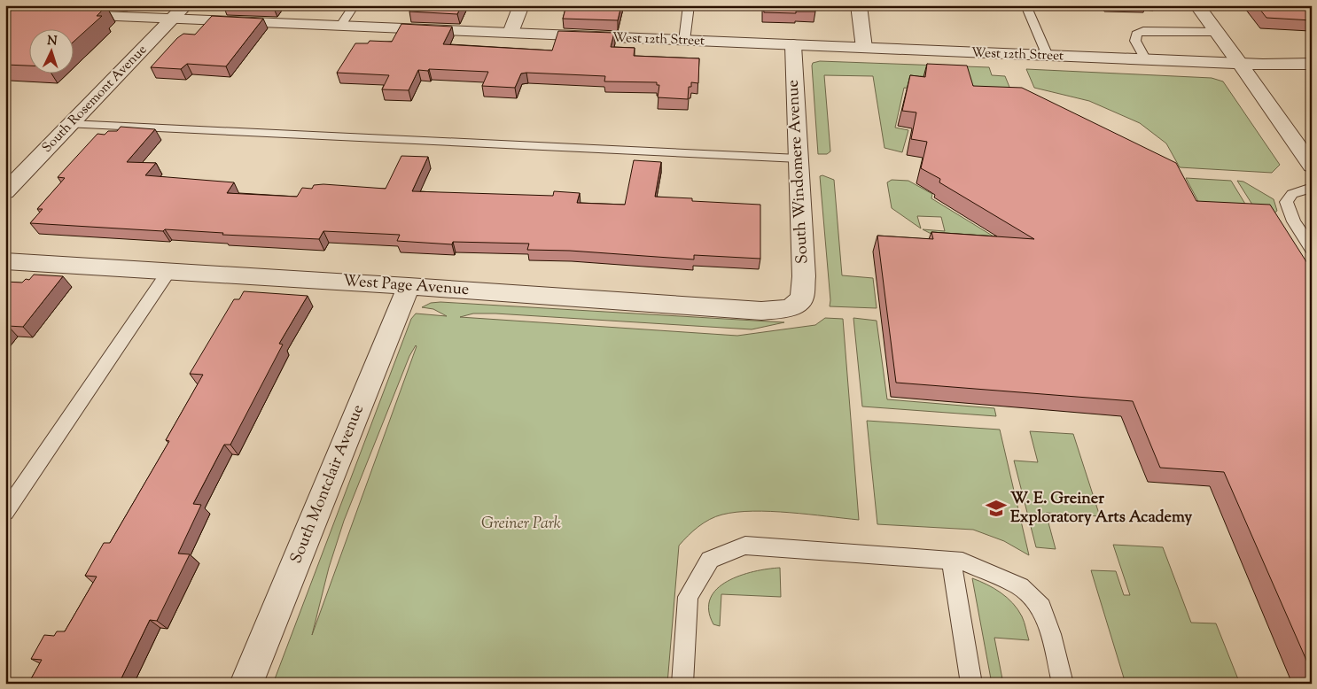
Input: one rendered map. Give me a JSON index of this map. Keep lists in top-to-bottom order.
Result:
{
  "streets": {
    "street": [
      "West 12th Street",
      "South Rosemont Avenue",
      "South Windomere Avenue",
      "West Page Avenue",
      "South Montclair Avenue"
    ]
  },
  "crossings": [
    ["West 12th Street", "South Rosemont Avenue"],
    ["West 12th Street", "South Windomere Avenue"],
    ["South Windomere Avenue", "West Page Avenue"],
    ["West Page Avenue", "South Montclair Avenue"]
  ],
  "parks": ["Greiner Park"],
  "places": {
    "school or university": ["W. E. Greiner Exploratory Arts Academy"]
  },
  "north": "top"
}
